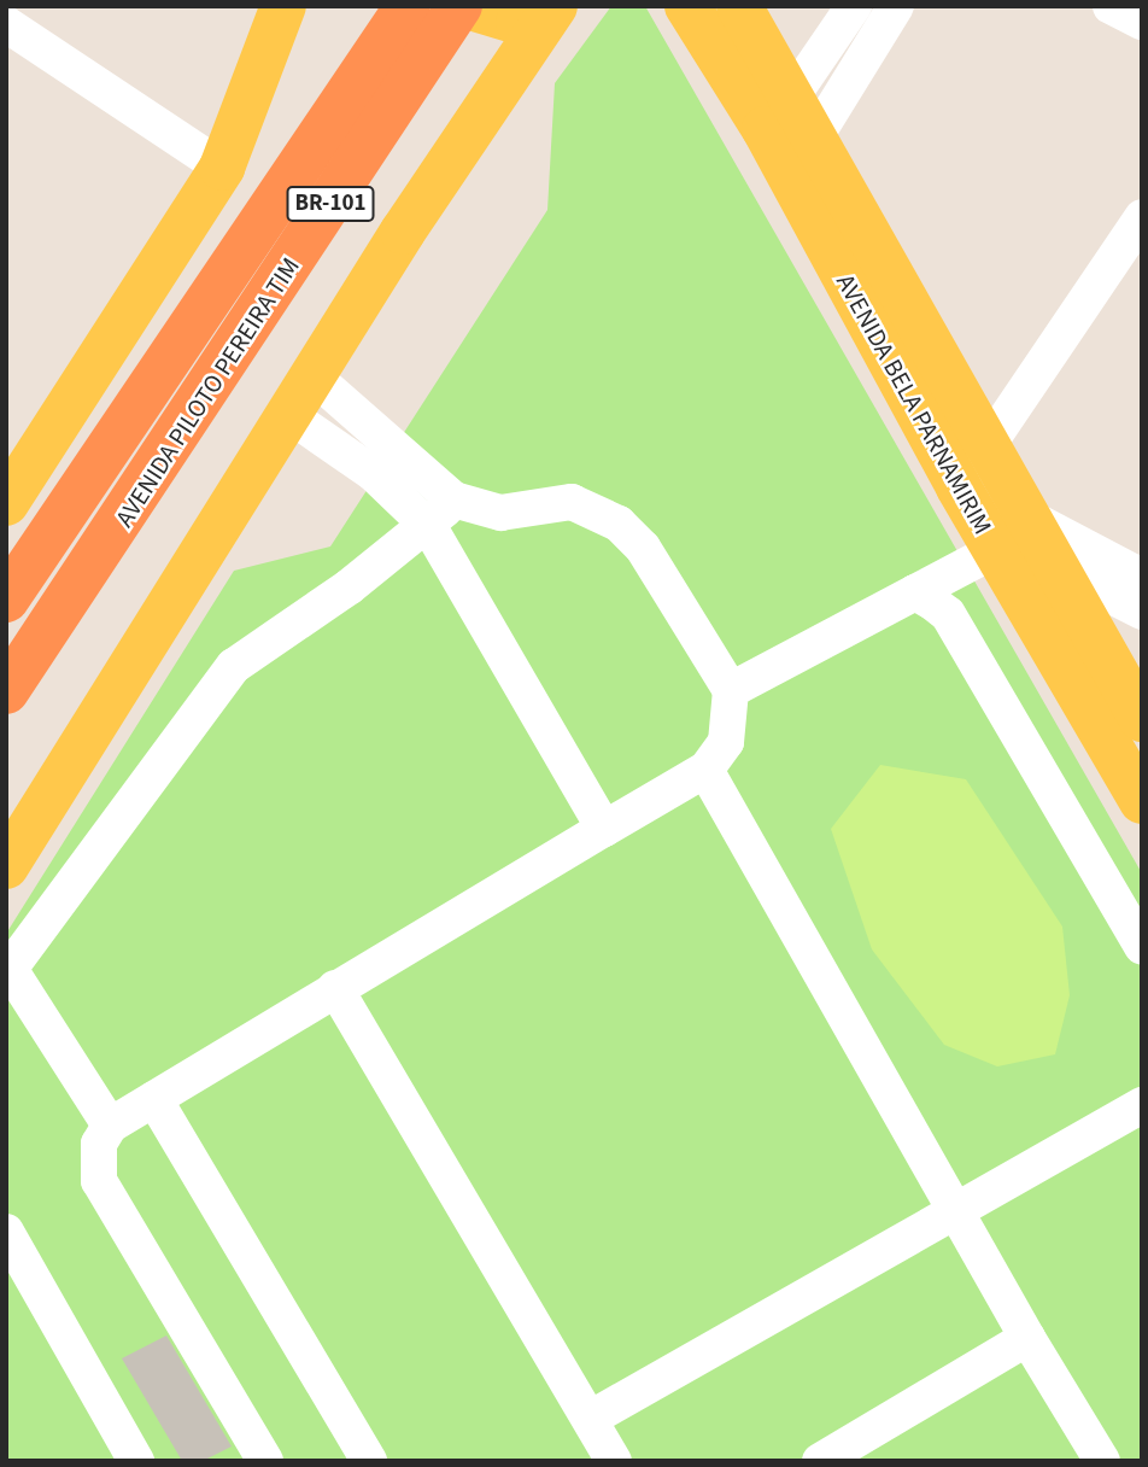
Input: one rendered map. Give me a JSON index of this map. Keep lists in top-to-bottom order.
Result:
{
  "streets": {
    "highway": ["BR-101", "AVENIDA PILOTO PEREIRA TIM"],
    "main road": ["AVENIDA BELA PARNAMIRIM"]
  }
}
